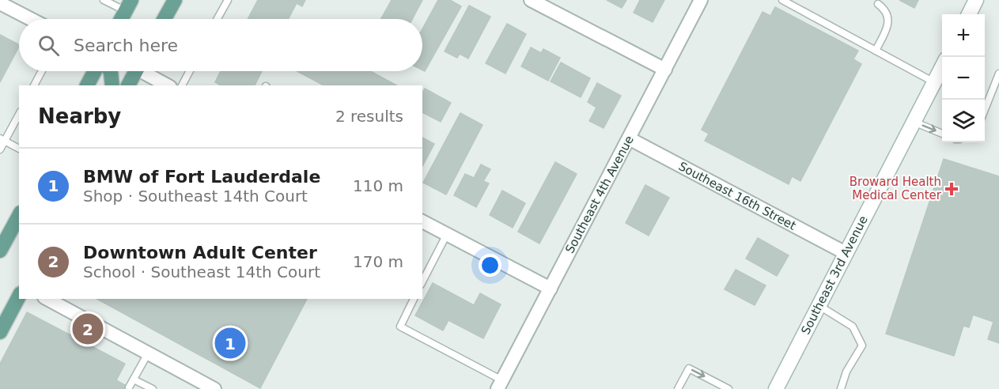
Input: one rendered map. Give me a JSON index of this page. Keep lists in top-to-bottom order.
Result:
{
  "streets": {
    "main road": ["Southeast 3rd Avenue"],
    "street": ["Southeast 4th Avenue", "Southeast 16th Street"]
  },
  "crossings": [
    ["Southeast 4th Avenue", "Southeast 16th Street"],
    ["Southeast 16th Street", "Southeast 3rd Avenue"]
  ],
  "places": {
    "health": ["Broward Health Medical Center"]
  },
  "page": {
    "map_buttons": ["+", "−"],
    "search": "Search here",
    "heading": ["Nearby", "2 results"],
    "list": [
      {
        "mark": "1",
        "name": "BMW of Fort Lauderdale",
        "note": "Shop · Southeast 14th Court",
        "value": "110 m"
      },
      {
        "mark": "2",
        "name": "Downtown Adult Center",
        "note": "School · Southeast 14th Court",
        "value": "170 m"
      }
    ],
    "pins": ["2", "1"]
  }
}
